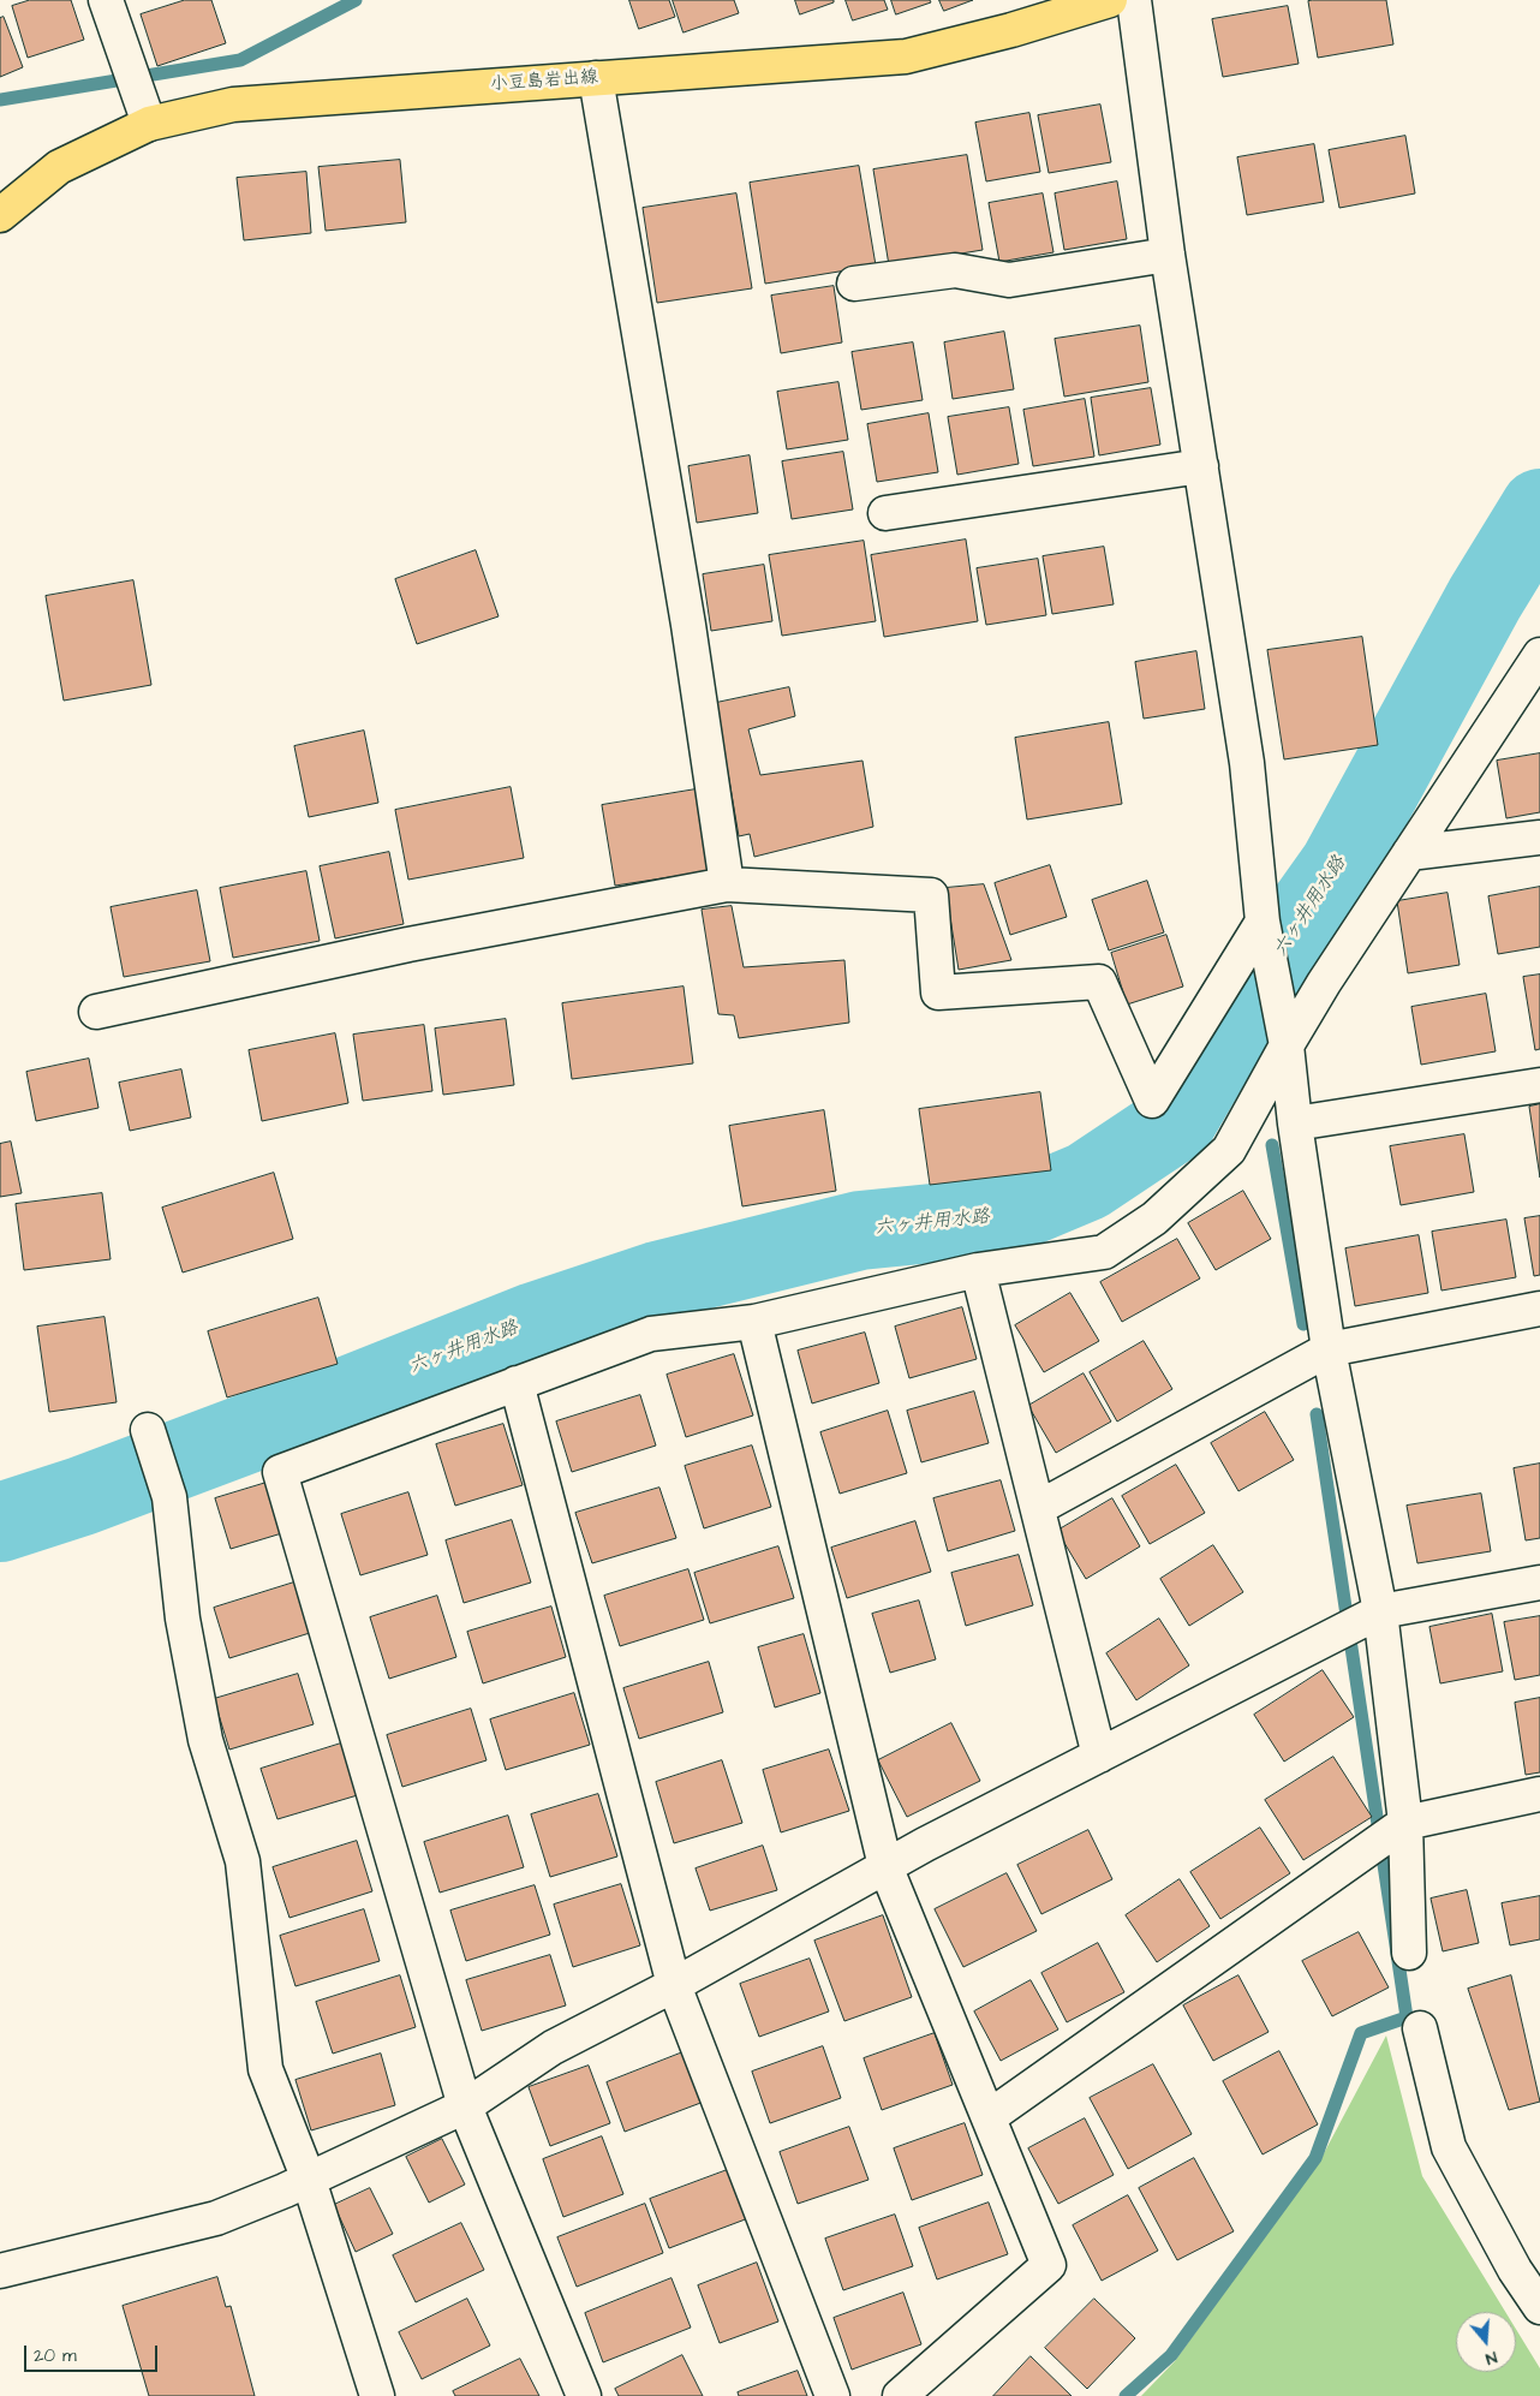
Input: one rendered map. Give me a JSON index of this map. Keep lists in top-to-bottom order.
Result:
{
  "streets": {
    "main road": ["小豆島岩出線"]
  },
  "water": ["六ヶ井用水路"],
  "scale_bar": "20 m",
  "north": "bottom"
}
